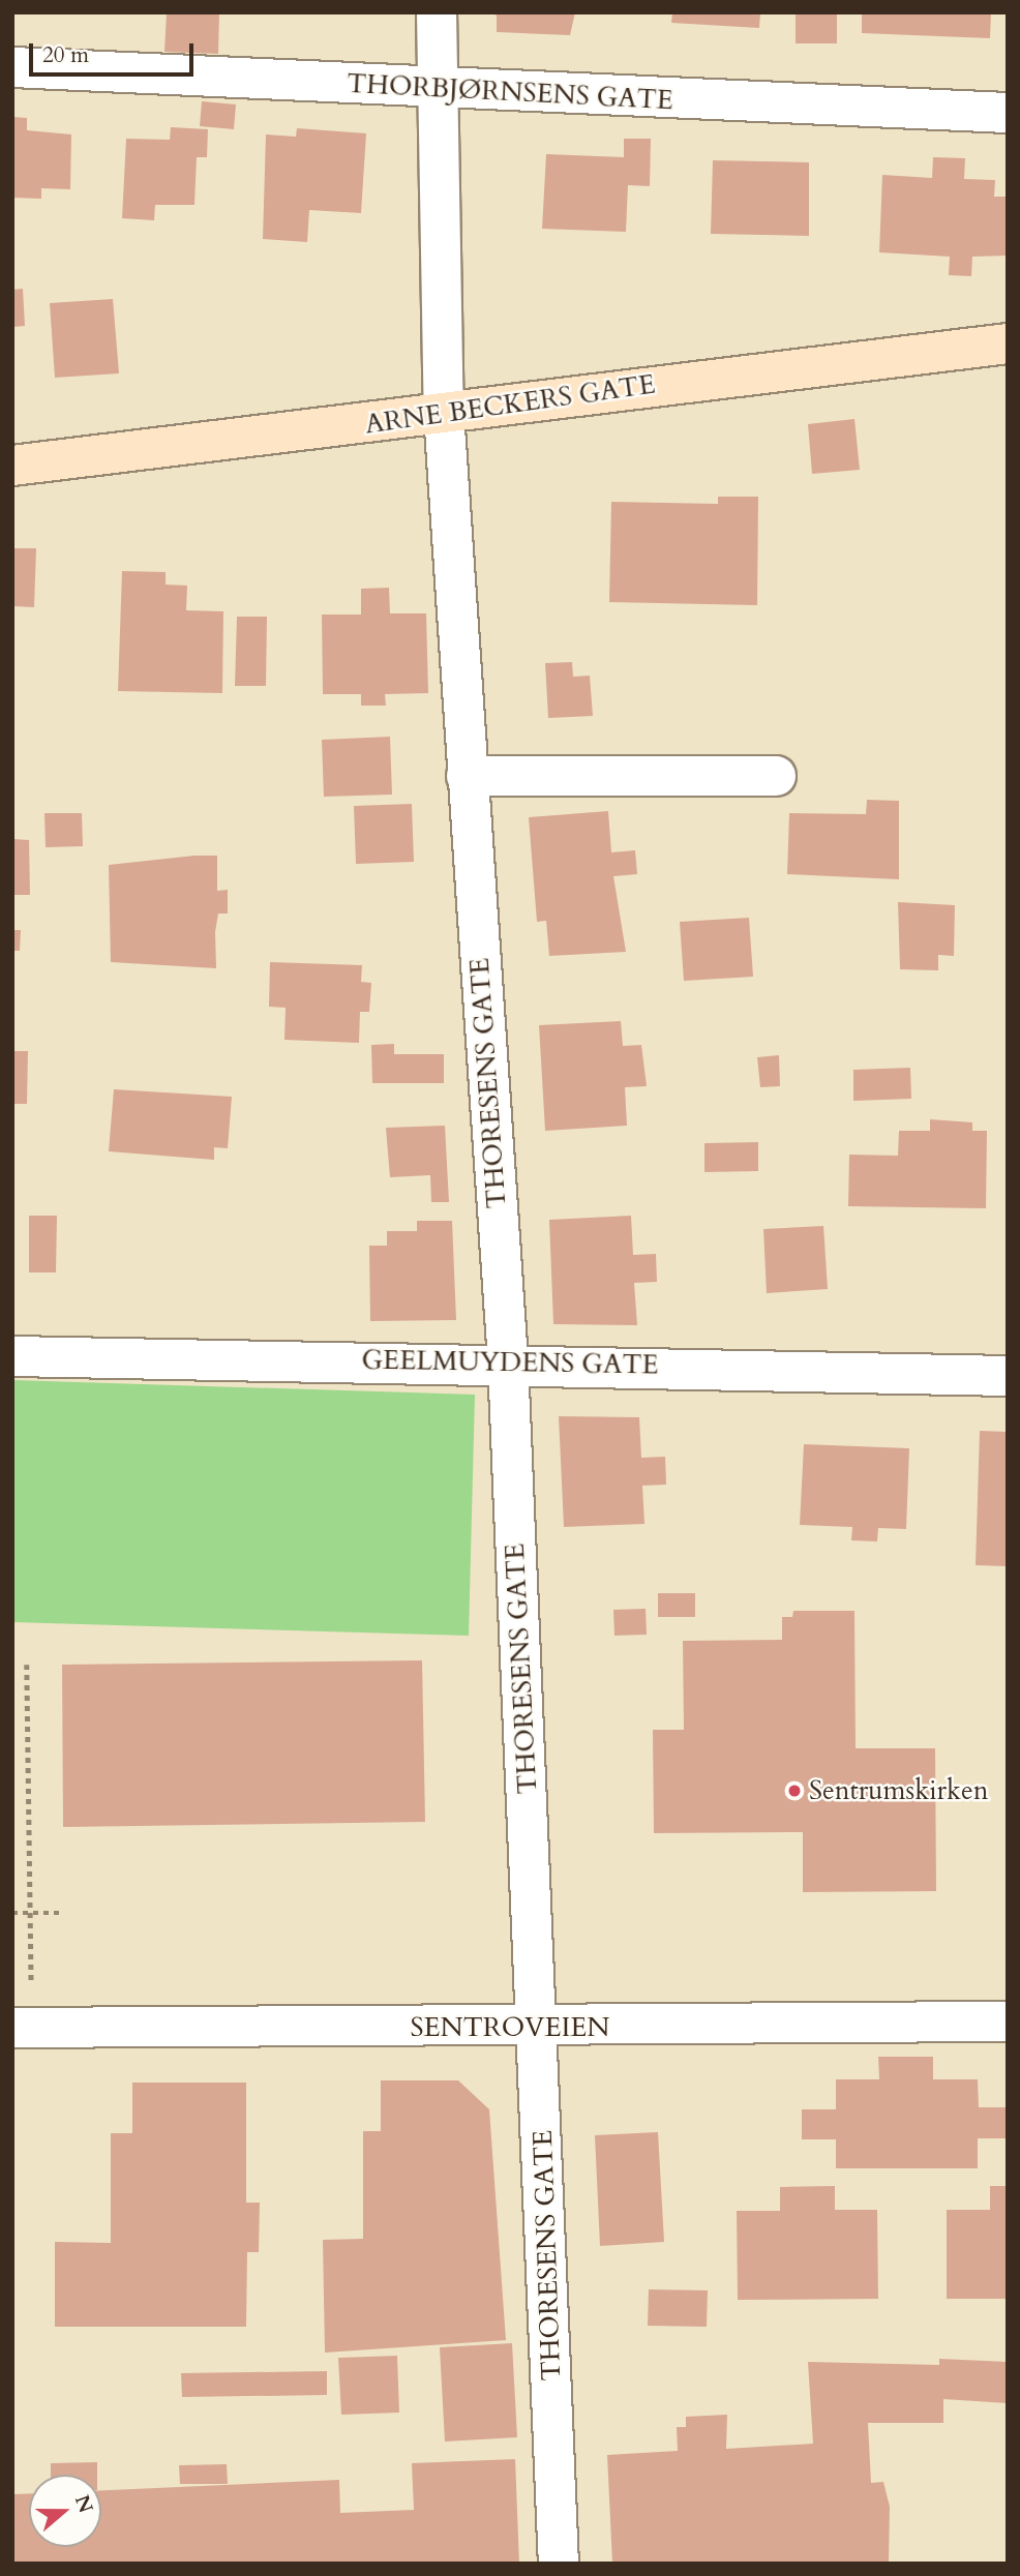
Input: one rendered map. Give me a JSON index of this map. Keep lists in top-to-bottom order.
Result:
{
  "streets": {
    "main road": ["ARNE BECKERS GATE"],
    "street": [
      "THORBJØRNSENS GATE",
      "THORESENS GATE",
      "GEELMUYDENS GATE",
      "SENTROVEIEN"
    ]
  },
  "crossings": [
    ["THORBJØRNSENS GATE", "THORESENS GATE"],
    ["ARNE BECKERS GATE", "THORESENS GATE"],
    ["THORESENS GATE", "GEELMUYDENS GATE"],
    ["THORESENS GATE", "SENTROVEIEN"]
  ],
  "places": ["Sentrumskirken"],
  "scale_bar": "20 m",
  "north": "right"
}
